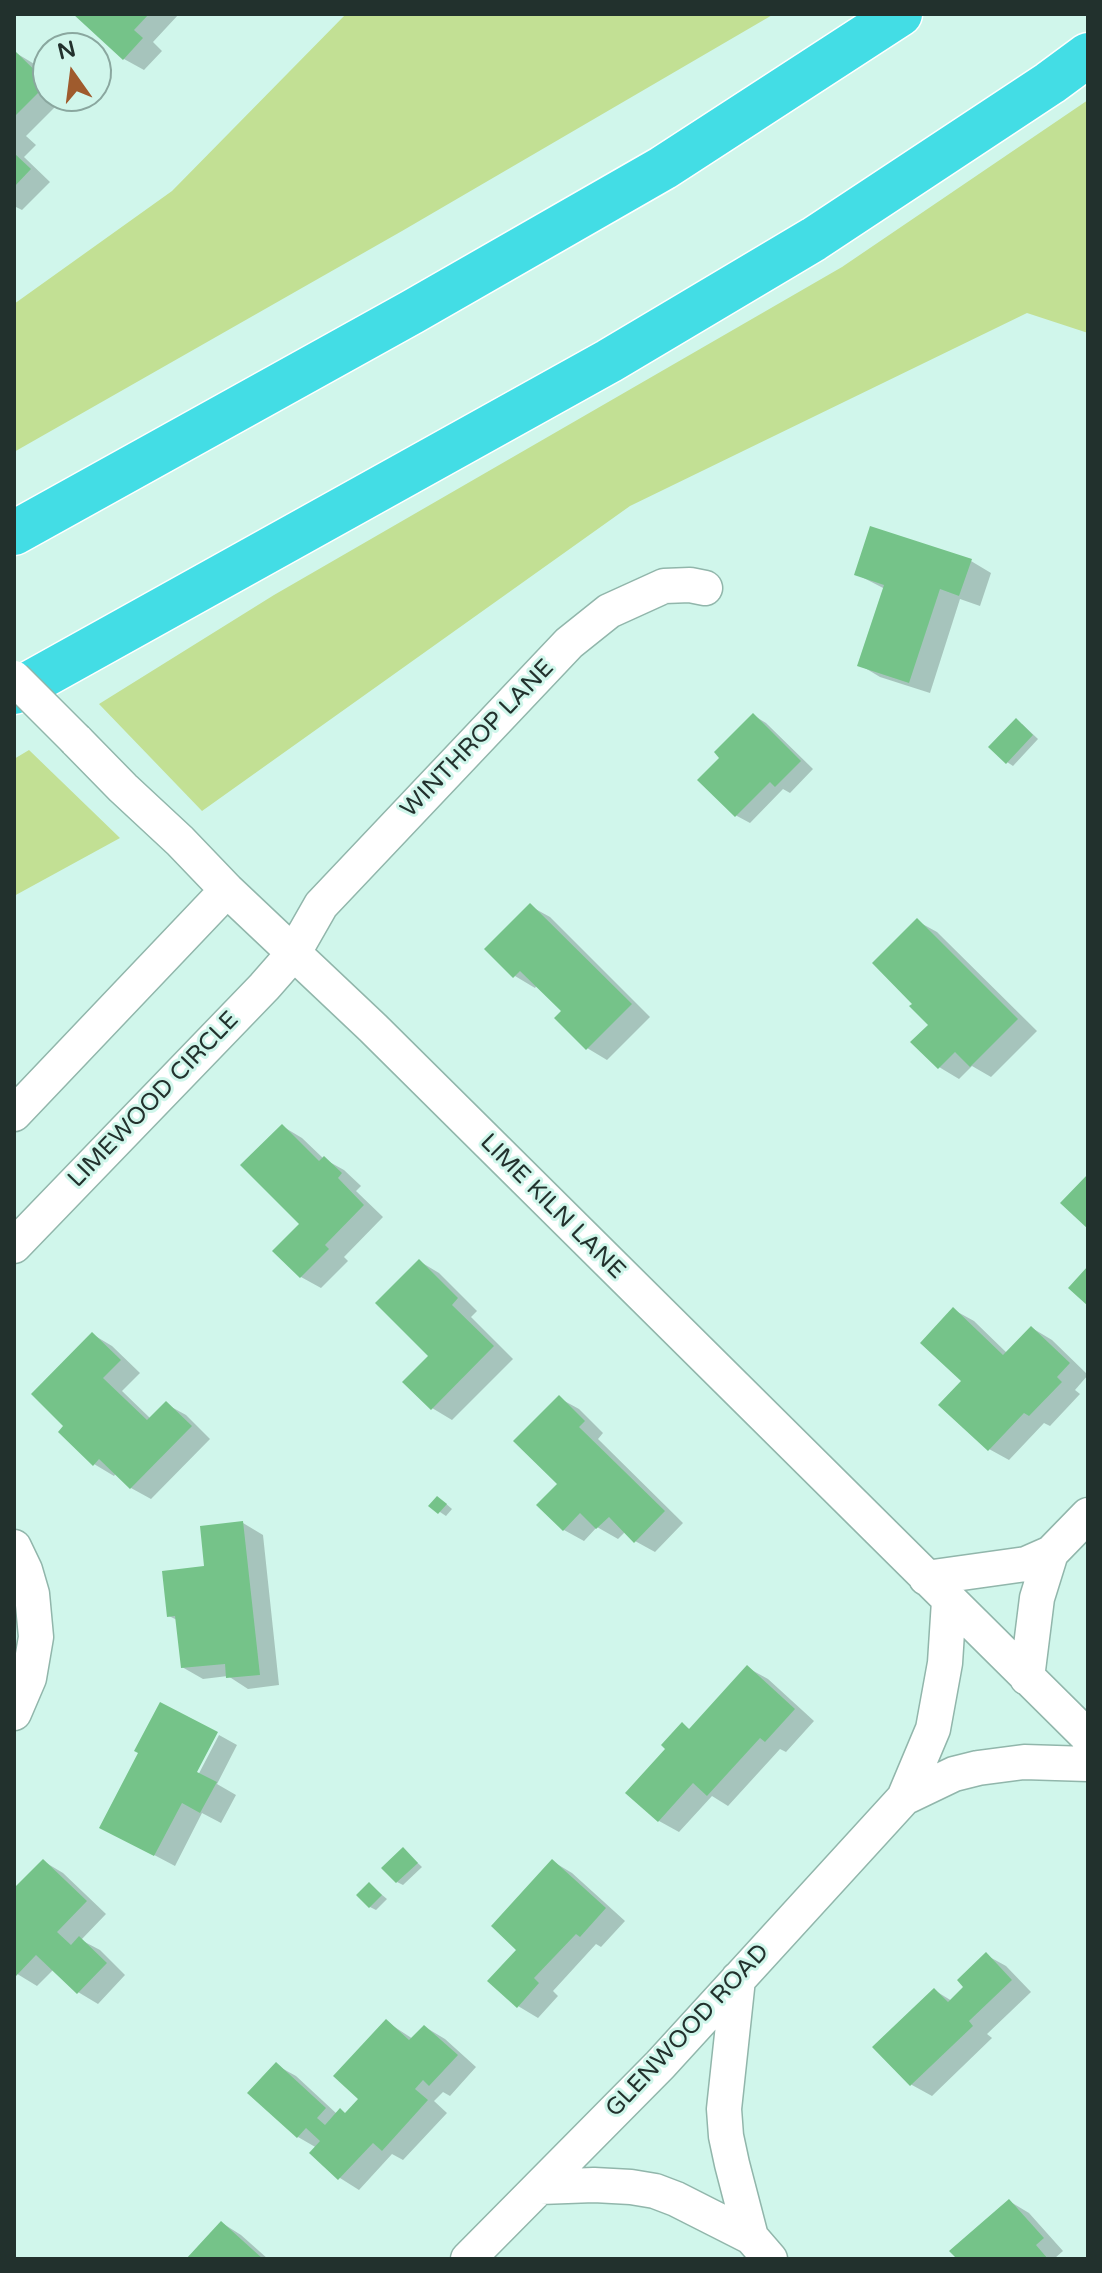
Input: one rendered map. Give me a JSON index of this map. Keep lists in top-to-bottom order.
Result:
{
  "streets": {
    "street": [
      "WINTHROP LANE",
      "LIMEWOOD CIRCLE",
      "LIME KILN LANE",
      "GLENWOOD ROAD"
    ]
  },
  "crossings": [
    ["WINTHROP LANE", "LIMEWOOD CIRCLE"],
    ["WINTHROP LANE", "LIME KILN LANE"],
    ["LIMEWOOD CIRCLE", "LIME KILN LANE"],
    ["LIME KILN LANE", "GLENWOOD ROAD"]
  ],
  "north": "top"
}
